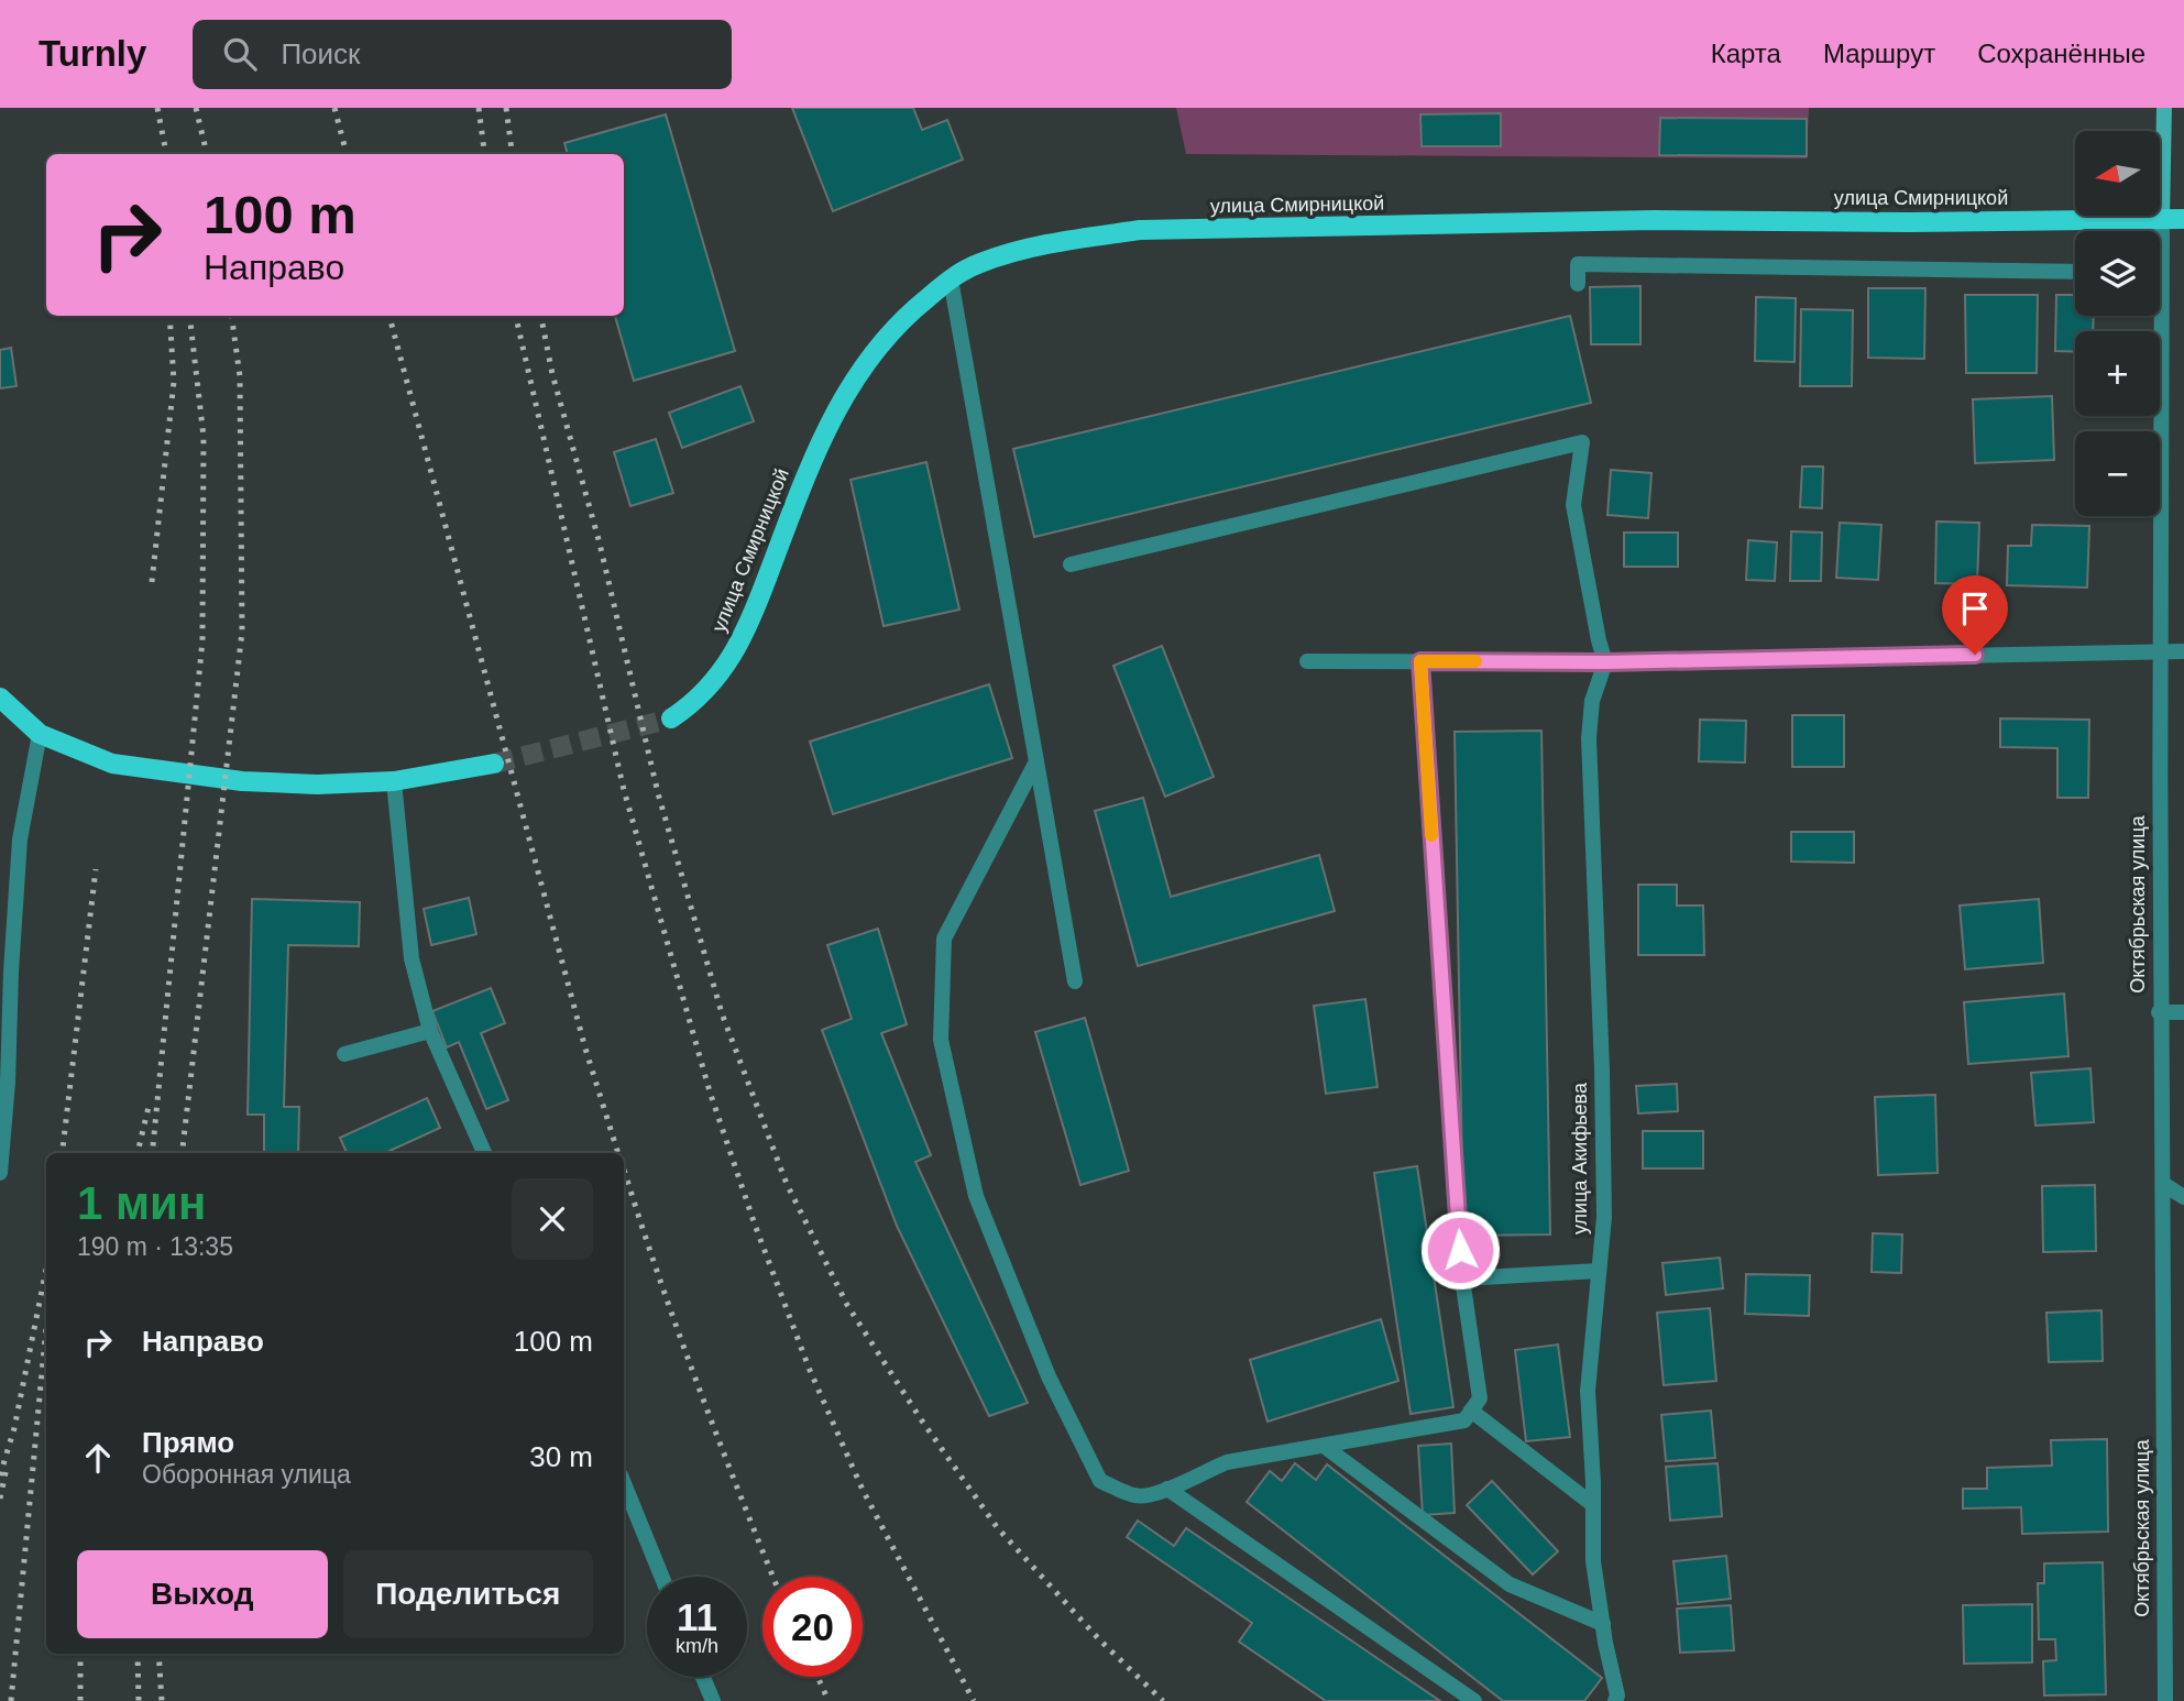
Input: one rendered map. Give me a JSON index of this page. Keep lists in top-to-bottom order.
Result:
{
  "streets": {
    "main road": ["улица Смирницкой", "Октябрьская улица"],
    "street": ["улица Акифьева"]
  },
  "crossings": [
    ["улица Смирницкой", "Октябрьская улица"]
  ],
  "north": "left",
  "page": {
    "header": "Turnly",
    "search": "Поиск",
    "nav": ["Карта", "Маршрут", "Сохранённые"],
    "map_buttons": ["+", "−"],
    "turn": ["100 m", "Направо"],
    "heading": ["1 мин", "190 m · 13:35"],
    "list": [
      {
        "name": "Направо",
        "value": "100 m"
      },
      {
        "name": "Прямо",
        "note": "Оборонная улица",
        "value": "30 m"
      }
    ],
    "buttons": ["Выход", "Поделиться"],
    "speed": "11 km/h",
    "limit": "20"
  }
}
